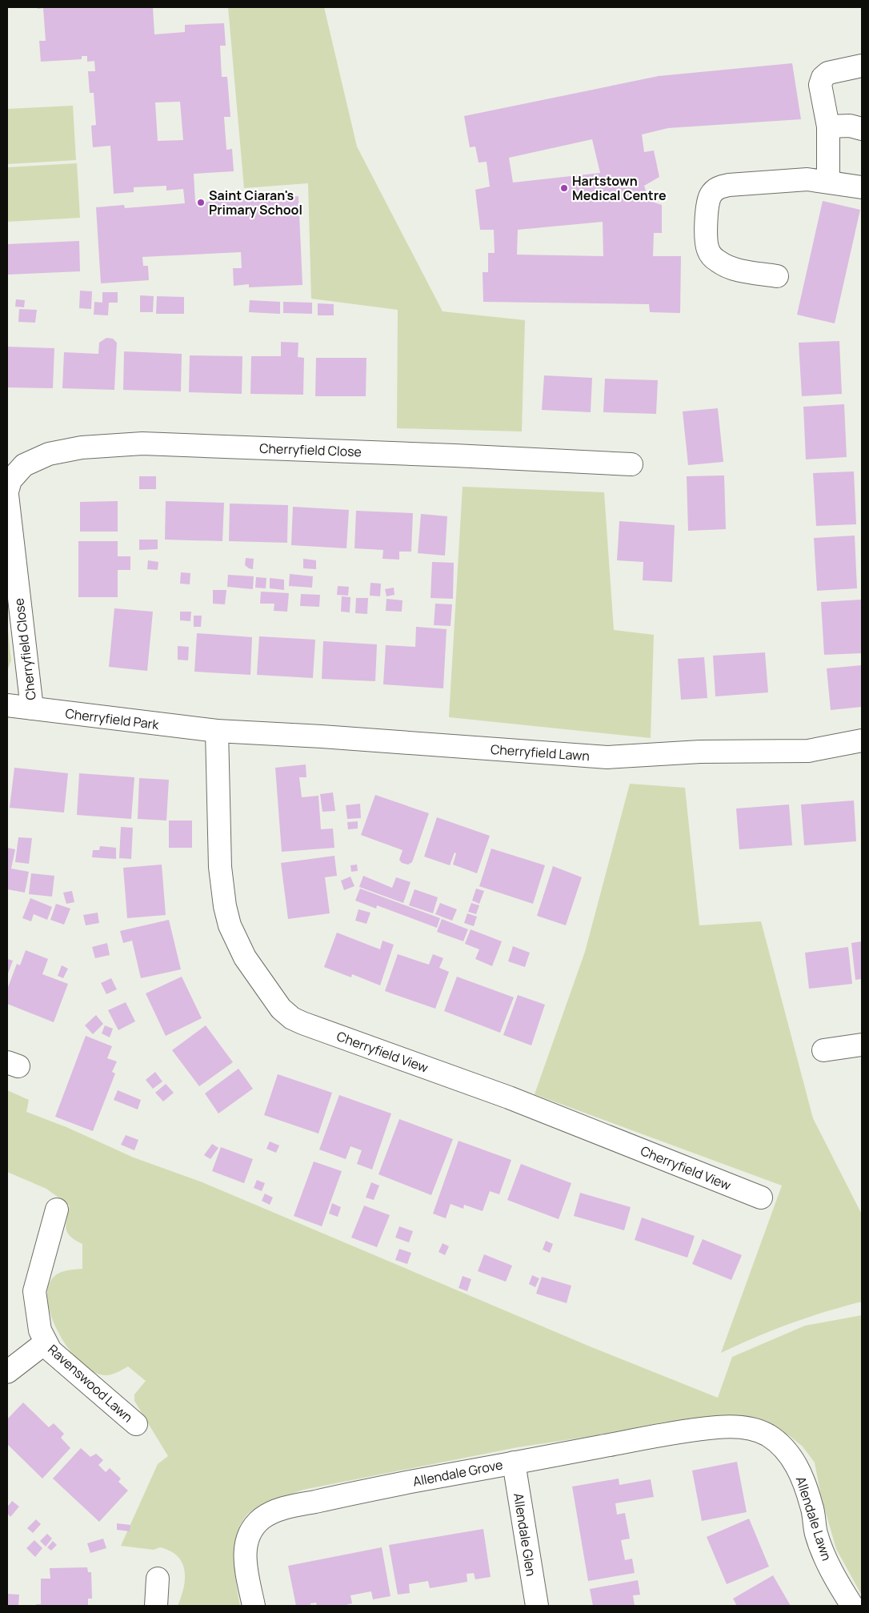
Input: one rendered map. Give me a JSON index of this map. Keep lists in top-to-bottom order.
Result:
{
  "streets": {
    "street": [
      "Cherryfield Close",
      "Cherryfield Park",
      "Cherryfield Lawn",
      "Cherryfield View",
      "Ravenswood Lawn",
      "Allendale Grove",
      "Allendale Lawn",
      "Allendale Glen"
    ]
  },
  "crossings": [
    ["Cherryfield Close", "Cherryfield Park"],
    ["Cherryfield Park", "Cherryfield Lawn"],
    ["Cherryfield Park", "Cherryfield View"],
    ["Cherryfield Lawn", "Cherryfield View"],
    ["Allendale Grove", "Allendale Lawn"],
    ["Allendale Grove", "Allendale Glen"]
  ],
  "places": ["Hartstown Medical Centre", "Saint Ciaran's Primary School"]
}
